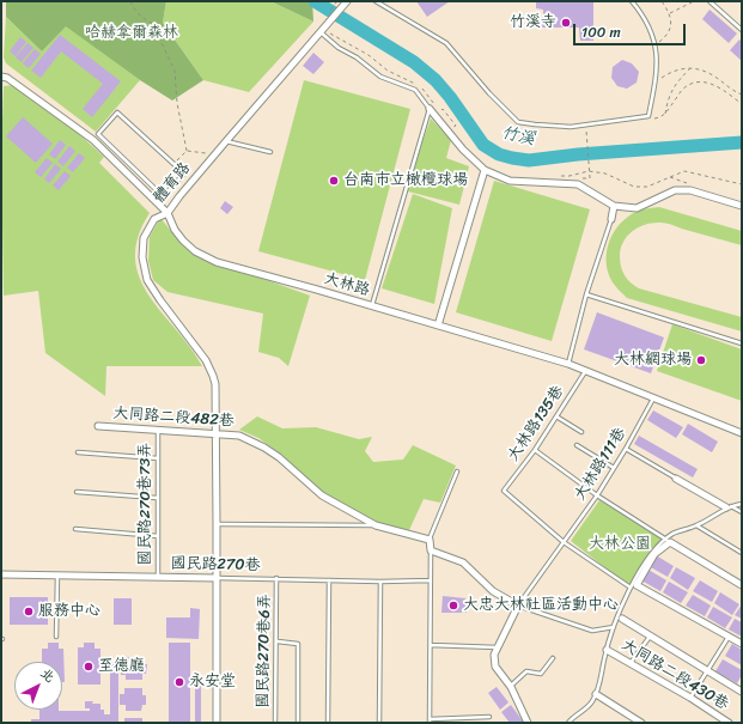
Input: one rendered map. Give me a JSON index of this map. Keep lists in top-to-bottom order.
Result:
{
  "streets": {
    "street": [
      "體育路",
      "大林路",
      "大同路二段482巷",
      "國民路270巷",
      "大同路二段430巷"
    ],
    "lane": [
      "大林路135巷",
      "大林路111巷",
      "國民路270巷73弄",
      "國民路270巷6弄"
    ]
  },
  "crossings": [
    ["體育路", "大林路"],
    ["體育路", "大同路二段482巷"],
    ["體育路", "國民路270巷"],
    ["大林路", "大林路135巷"],
    ["大林路", "大林路111巷"],
    ["大同路二段482巷", "國民路270巷73弄"],
    ["大林路135巷", "大林路111巷"],
    ["國民路270巷73弄", "國民路270巷"],
    ["國民路270巷", "國民路270巷6弄"]
  ],
  "water": ["竹溪"],
  "parks": ["哈赫拿爾森林", "大林公園"],
  "places": [
    "竹溪寺",
    "台南市立橄欖球場",
    "大林網球場",
    "大忠大林社區活動中心",
    "服務中心",
    "至德廳",
    "永安堂"
  ],
  "scale_bar": "100 m",
  "north": "top right"
}
